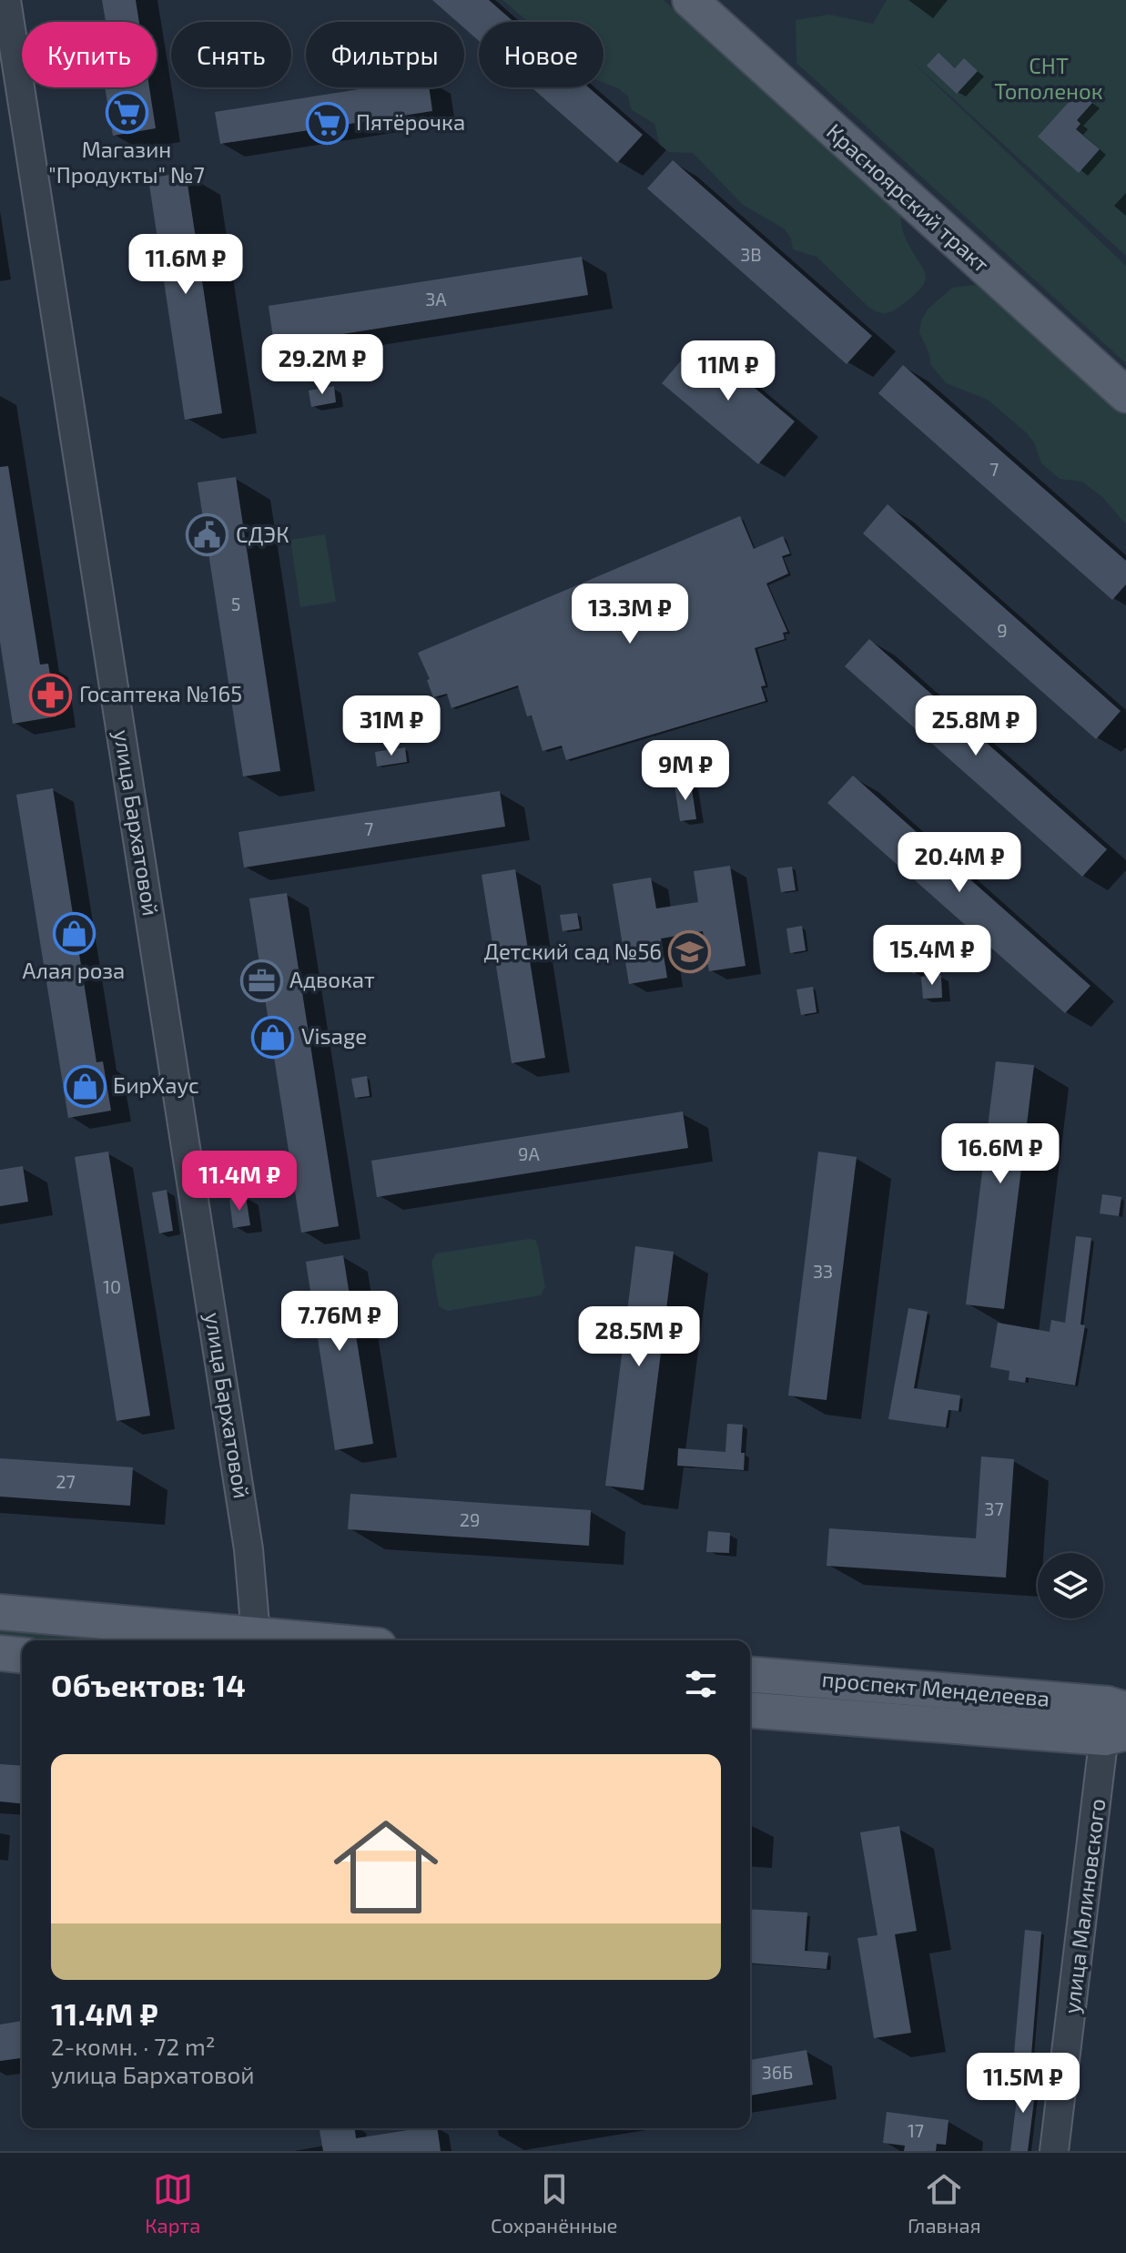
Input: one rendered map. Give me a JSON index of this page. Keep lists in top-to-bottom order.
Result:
{
  "streets": {
    "main road": ["Красноярский тракт", "проспект Менделеева"],
    "street": ["улица Бархатовой", "улица Малиновского"]
  },
  "crossings": [
    ["проспект Менделеева", "улица Малиновского"]
  ],
  "parks": ["СНТ Тополенок"],
  "places": {
    "supermarket": ["Магазин \"Продукты\" №7", "Пятёрочка"],
    "public building": ["СДЭК"],
    "pharmacy": ["Госаптека №165"],
    "shop": ["Алая роза", "Visage", "БирХаус"],
    "school or university": ["Детский сад №56"],
    "office": ["Адвокат"]
  },
  "house_numbers": [
    "3В",
    "3А",
    "7",
    "5",
    "9",
    "7",
    "9А",
    "33",
    "10",
    "27",
    "37",
    "29",
    "36Б",
    "17"
  ],
  "page": {
    "chip": [
      "Купить",
      "Снять",
      "Фильтры",
      "Новое"
    ],
    "price": [
      "11.6M ₽",
      "29.2M ₽",
      "11M ₽",
      "13.3M ₽",
      "31M ₽",
      "25.8M ₽",
      "9M ₽",
      "20.4M ₽",
      "15.4M ₽",
      "16.6M ₽",
      "11.4M ₽",
      "7.76M ₽",
      "28.5M ₽",
      "11.5M ₽"
    ],
    "heading": "Объектов: 14",
    "list": [
      {
        "name": "11.4M ₽",
        "note": "2-комн. · 72 m² · улица Бархатовой"
      }
    ],
    "tabs": ["Карта", "Сохранённые", "Главная"]
  }
}
